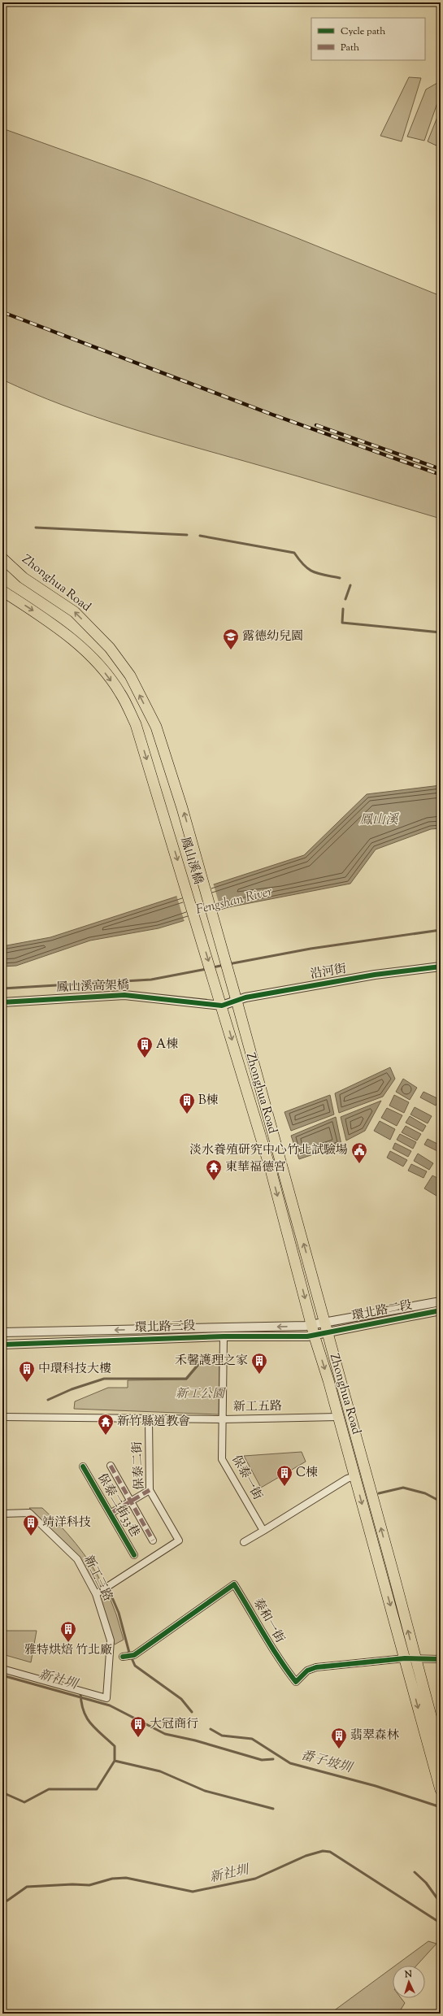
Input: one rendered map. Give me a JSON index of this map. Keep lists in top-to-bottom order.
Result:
{
  "streets": {
    "main road": ["Zhonghua Road", "鳳山溪橋"],
    "street": [
      "沿河街",
      "鳳山溪高架橋",
      "環北路二段",
      "環北路三段",
      "新工五路",
      "保泰二街",
      "保泰一街",
      "保泰二街33巷",
      "新工三路",
      "泰和一街"
    ]
  },
  "crossings": [
    ["Zhonghua Road", "鳳山溪橋"],
    ["Zhonghua Road", "沿河街"],
    ["Zhonghua Road", "鳳山溪高架橋"],
    ["Zhonghua Road", "環北路二段"],
    ["Zhonghua Road", "環北路三段"],
    ["Zhonghua Road", "新工五路"],
    ["Zhonghua Road", "泰和一街"],
    ["鳳山溪橋", "沿河街"],
    ["鳳山溪橋", "鳳山溪高架橋"],
    ["沿河街", "鳳山溪高架橋"],
    ["環北路二段", "環北路三段"],
    ["環北路三段", "保泰一街"],
    ["新工五路", "保泰二街"],
    ["新工五路", "保泰一街"],
    ["保泰二街", "保泰二街33巷"],
    ["保泰二街", "新工三路"]
  ],
  "water": [
    "鳳山溪",
    "Fengshan River",
    "新社圳",
    "番子坡圳"
  ],
  "parks": ["新工公園"],
  "places": {
    "school or university": ["露德幼兒園"],
    "building": [
      "A棟",
      "B棟",
      "禾馨護理之家",
      "中環科技大樓",
      "C棟",
      "靖洋科技",
      "雅特烘焙 竹北廠",
      "大冠商行",
      "翡翠森林"
    ],
    "public building": ["淡水養殖研究中心竹北試驗場"],
    "temple": ["東華福德宮", "新竹縣道教會"]
  },
  "legend": ["Cycle path", "Path"],
  "north": "top"
}
